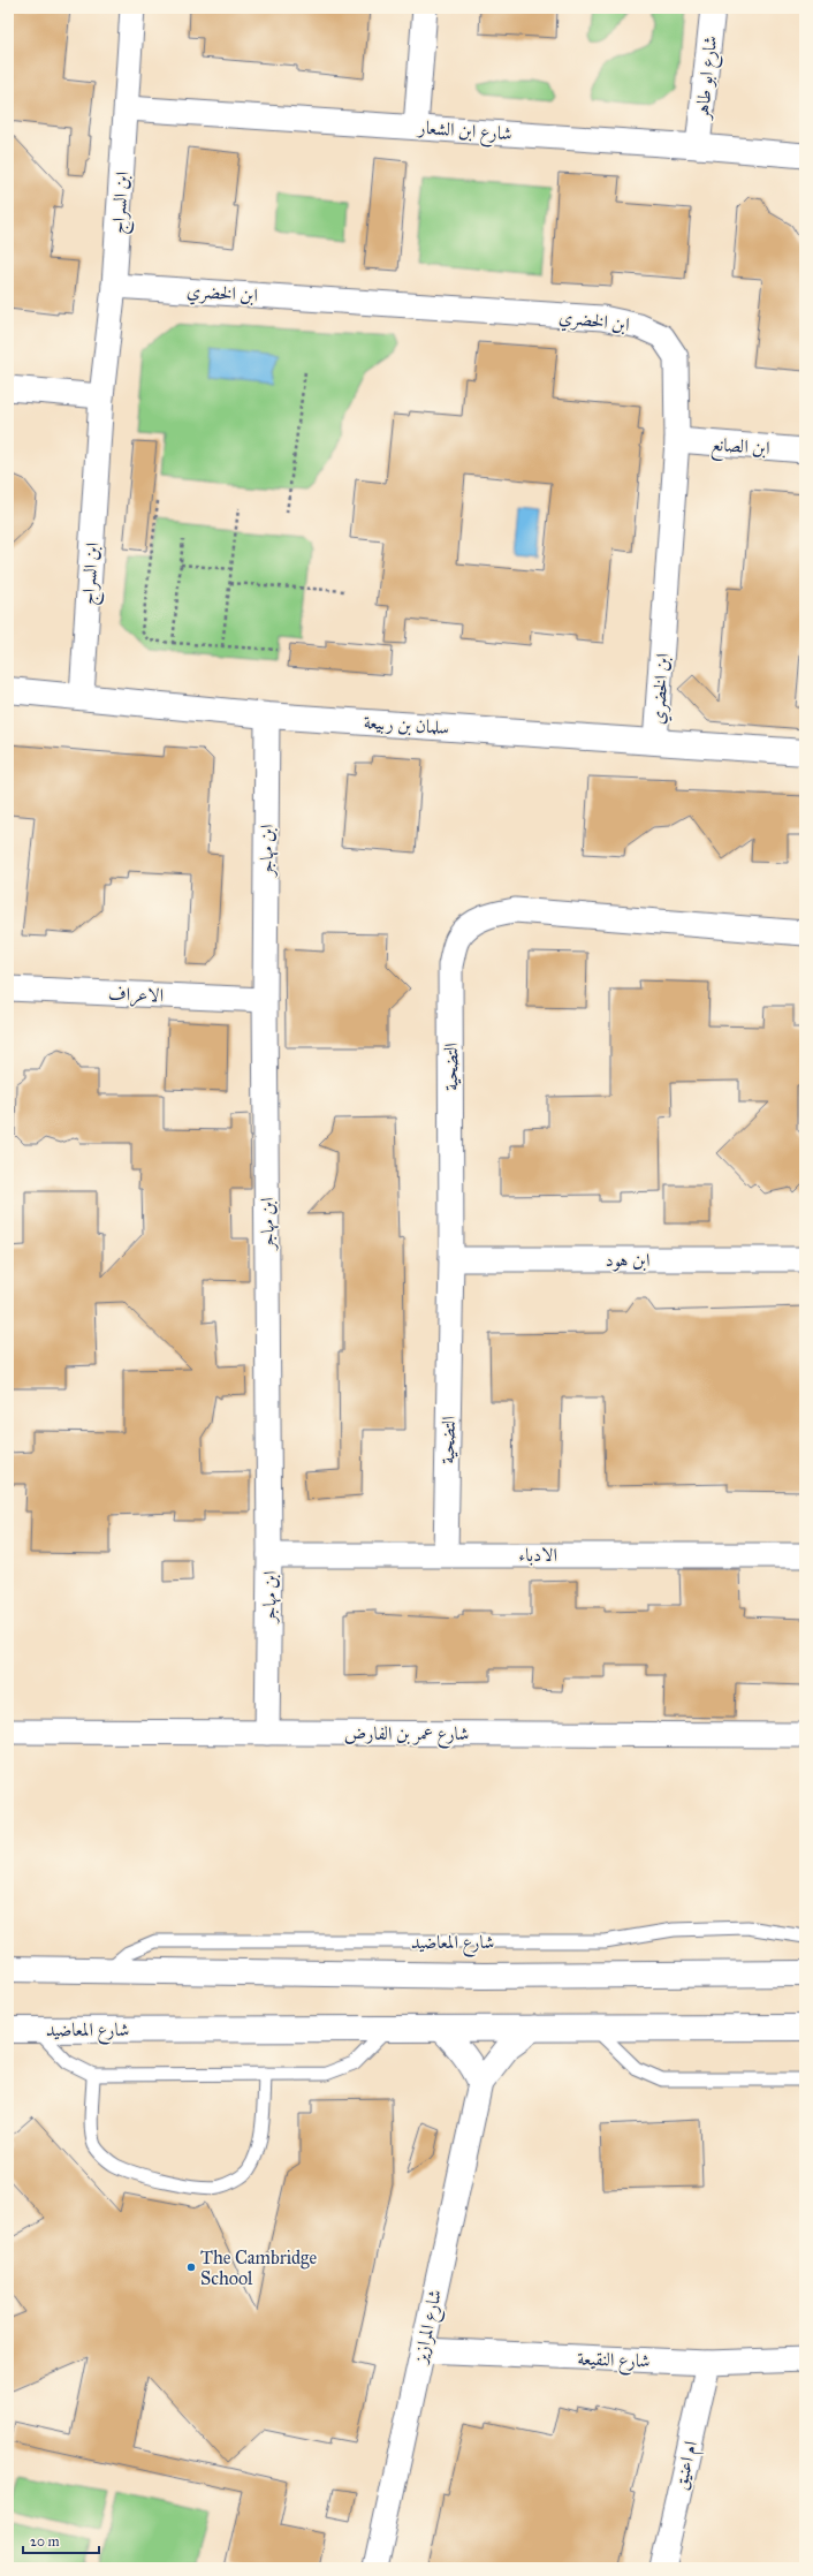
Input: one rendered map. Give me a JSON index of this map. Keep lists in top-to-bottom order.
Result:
{
  "streets": {
    "street": [
      "شارع ابو طاهر",
      "شارع ابن الشعار",
      "ابن السراج",
      "ابن الخضري",
      "ابن الصانع",
      "سلمان بن ربيعة",
      "ابن مهاجر",
      "الاعراف",
      "التضحية",
      "ابن هود",
      "الادباء",
      "شارع عمر بن الفارض",
      "شارع المعاضيد",
      "شارع المرازيز",
      "شارع النقيعة",
      "ام اعنيق"
    ]
  },
  "crossings": [
    ["شارع ابو طاهر", "شارع ابن الشعار"],
    ["شارع ابن الشعار", "ابن السراج"],
    ["ابن السراج", "ابن الخضري"],
    ["ابن السراج", "سلمان بن ربيعة"],
    ["ابن الخضري", "ابن الصانع"],
    ["ابن الخضري", "سلمان بن ربيعة"],
    ["سلمان بن ربيعة", "ابن مهاجر"],
    ["ابن مهاجر", "الاعراف"],
    ["ابن مهاجر", "الادباء"],
    ["ابن مهاجر", "شارع عمر بن الفارض"],
    ["التضحية", "ابن هود"],
    ["التضحية", "الادباء"],
    ["شارع المعاضيد", "شارع المرازيز"],
    ["شارع المرازيز", "شارع النقيعة"],
    ["شارع النقيعة", "ام اعنيق"]
  ],
  "places": ["The Cambridge School"],
  "scale_bar": "20 m"
}
